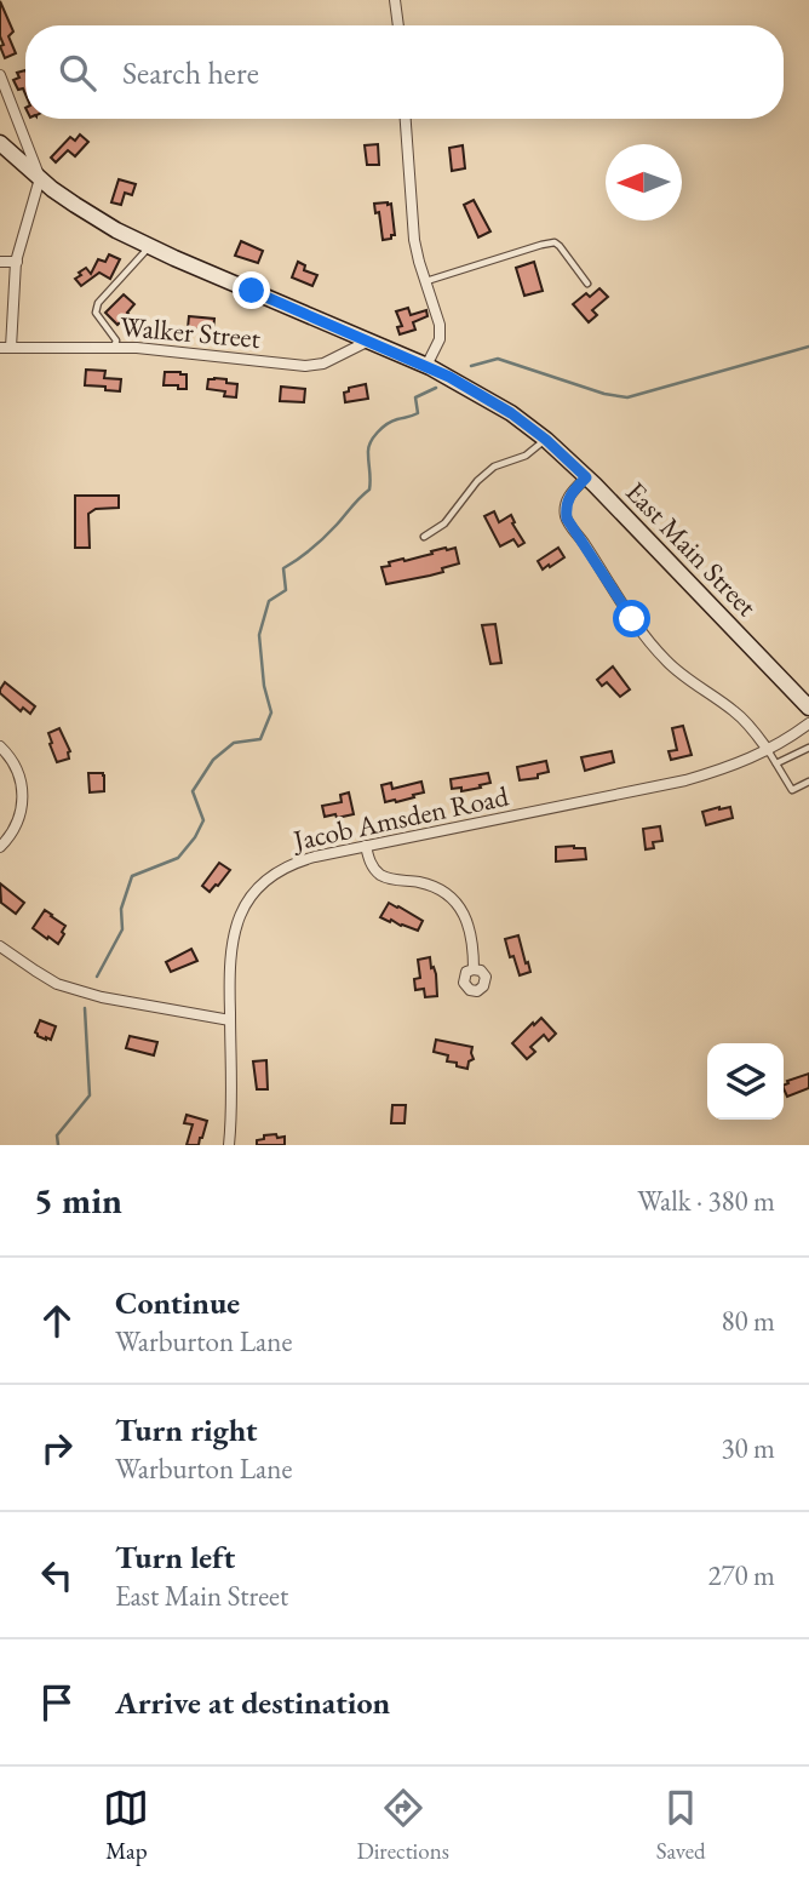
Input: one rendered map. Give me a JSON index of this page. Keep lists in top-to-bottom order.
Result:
{
  "streets": {
    "main road": ["East Main Street"],
    "street": ["Walker Street", "Jacob Amsden Road"]
  },
  "crossings": [
    ["Walker Street", "East Main Street"]
  ],
  "north": "left",
  "page": {
    "search": "Search here",
    "heading": ["5 min", "Walk · 380 m"],
    "list": [
      ["Continue", "Warburton Lane", "80 m"],
      ["Turn right", "Warburton Lane", "30 m"],
      ["Turn left", "East Main Street", "270 m"],
      "Arrive at destination"
    ],
    "nav": ["Map", "Directions", "Saved"]
  }
}
